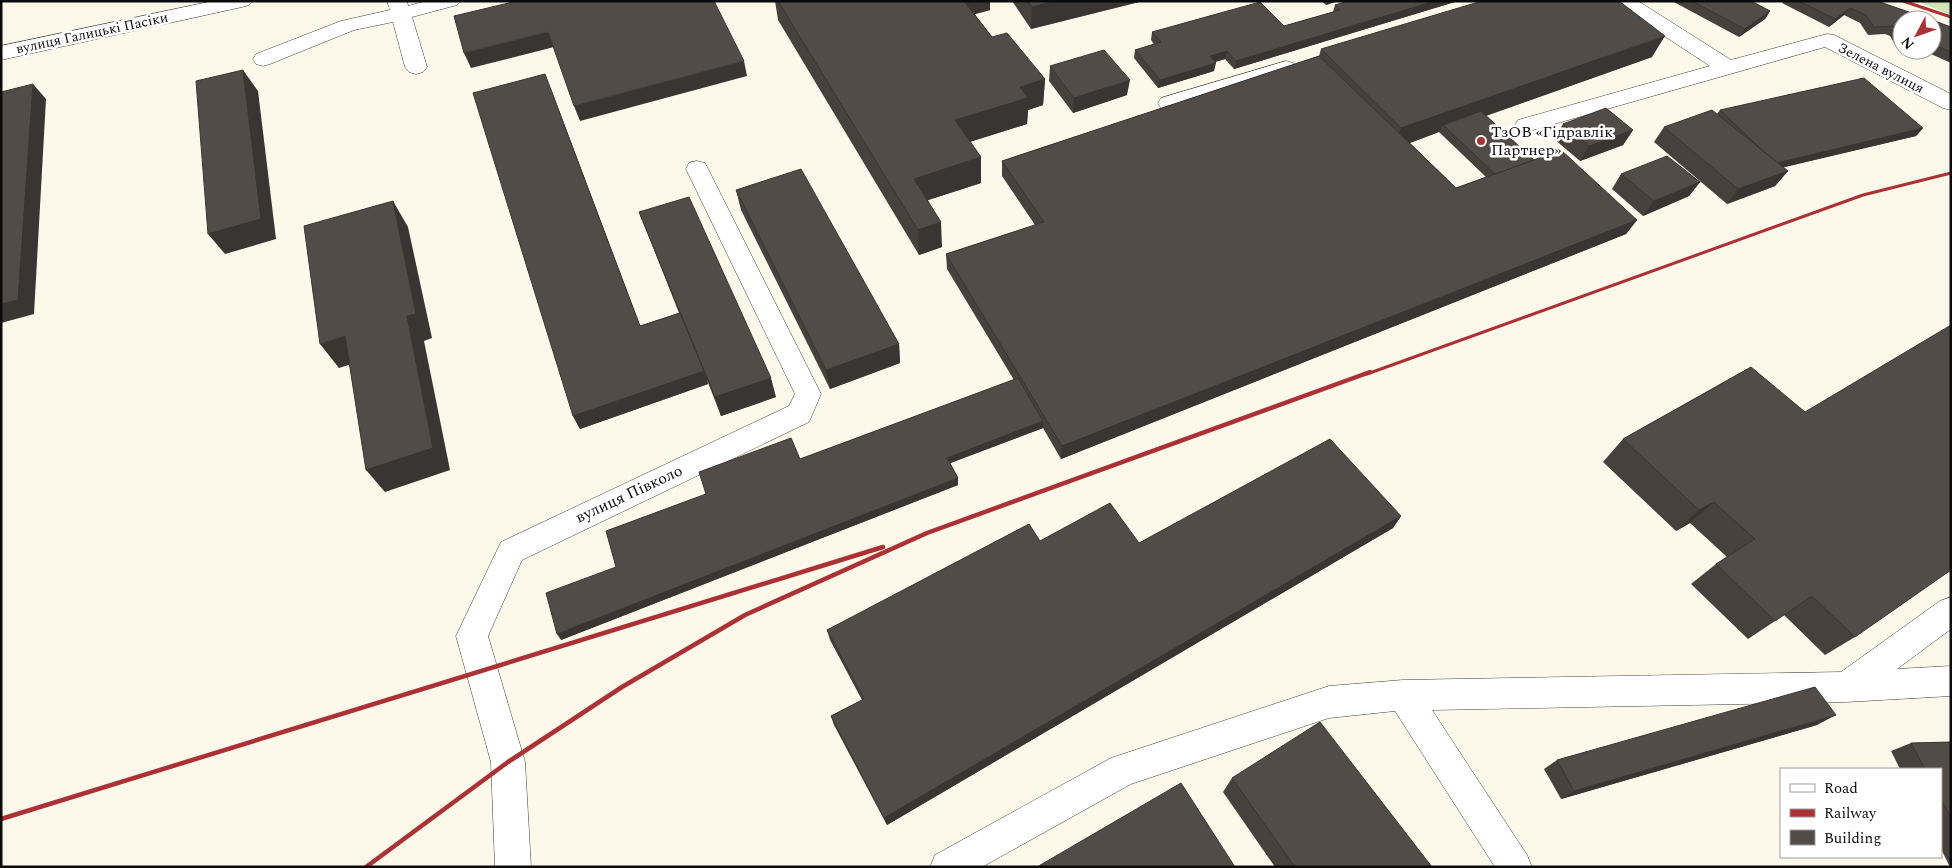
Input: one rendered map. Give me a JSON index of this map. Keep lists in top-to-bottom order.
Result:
{
  "streets": {
    "street": ["вулиця Галицькі Пасіки", "Зелена вулиця", "вулиця Півколо"]
  },
  "places": ["ТзОВ «Гідравлік Партнер»"],
  "legend": ["Road", "Railway", "Building"],
  "north": "bottom left"
}
